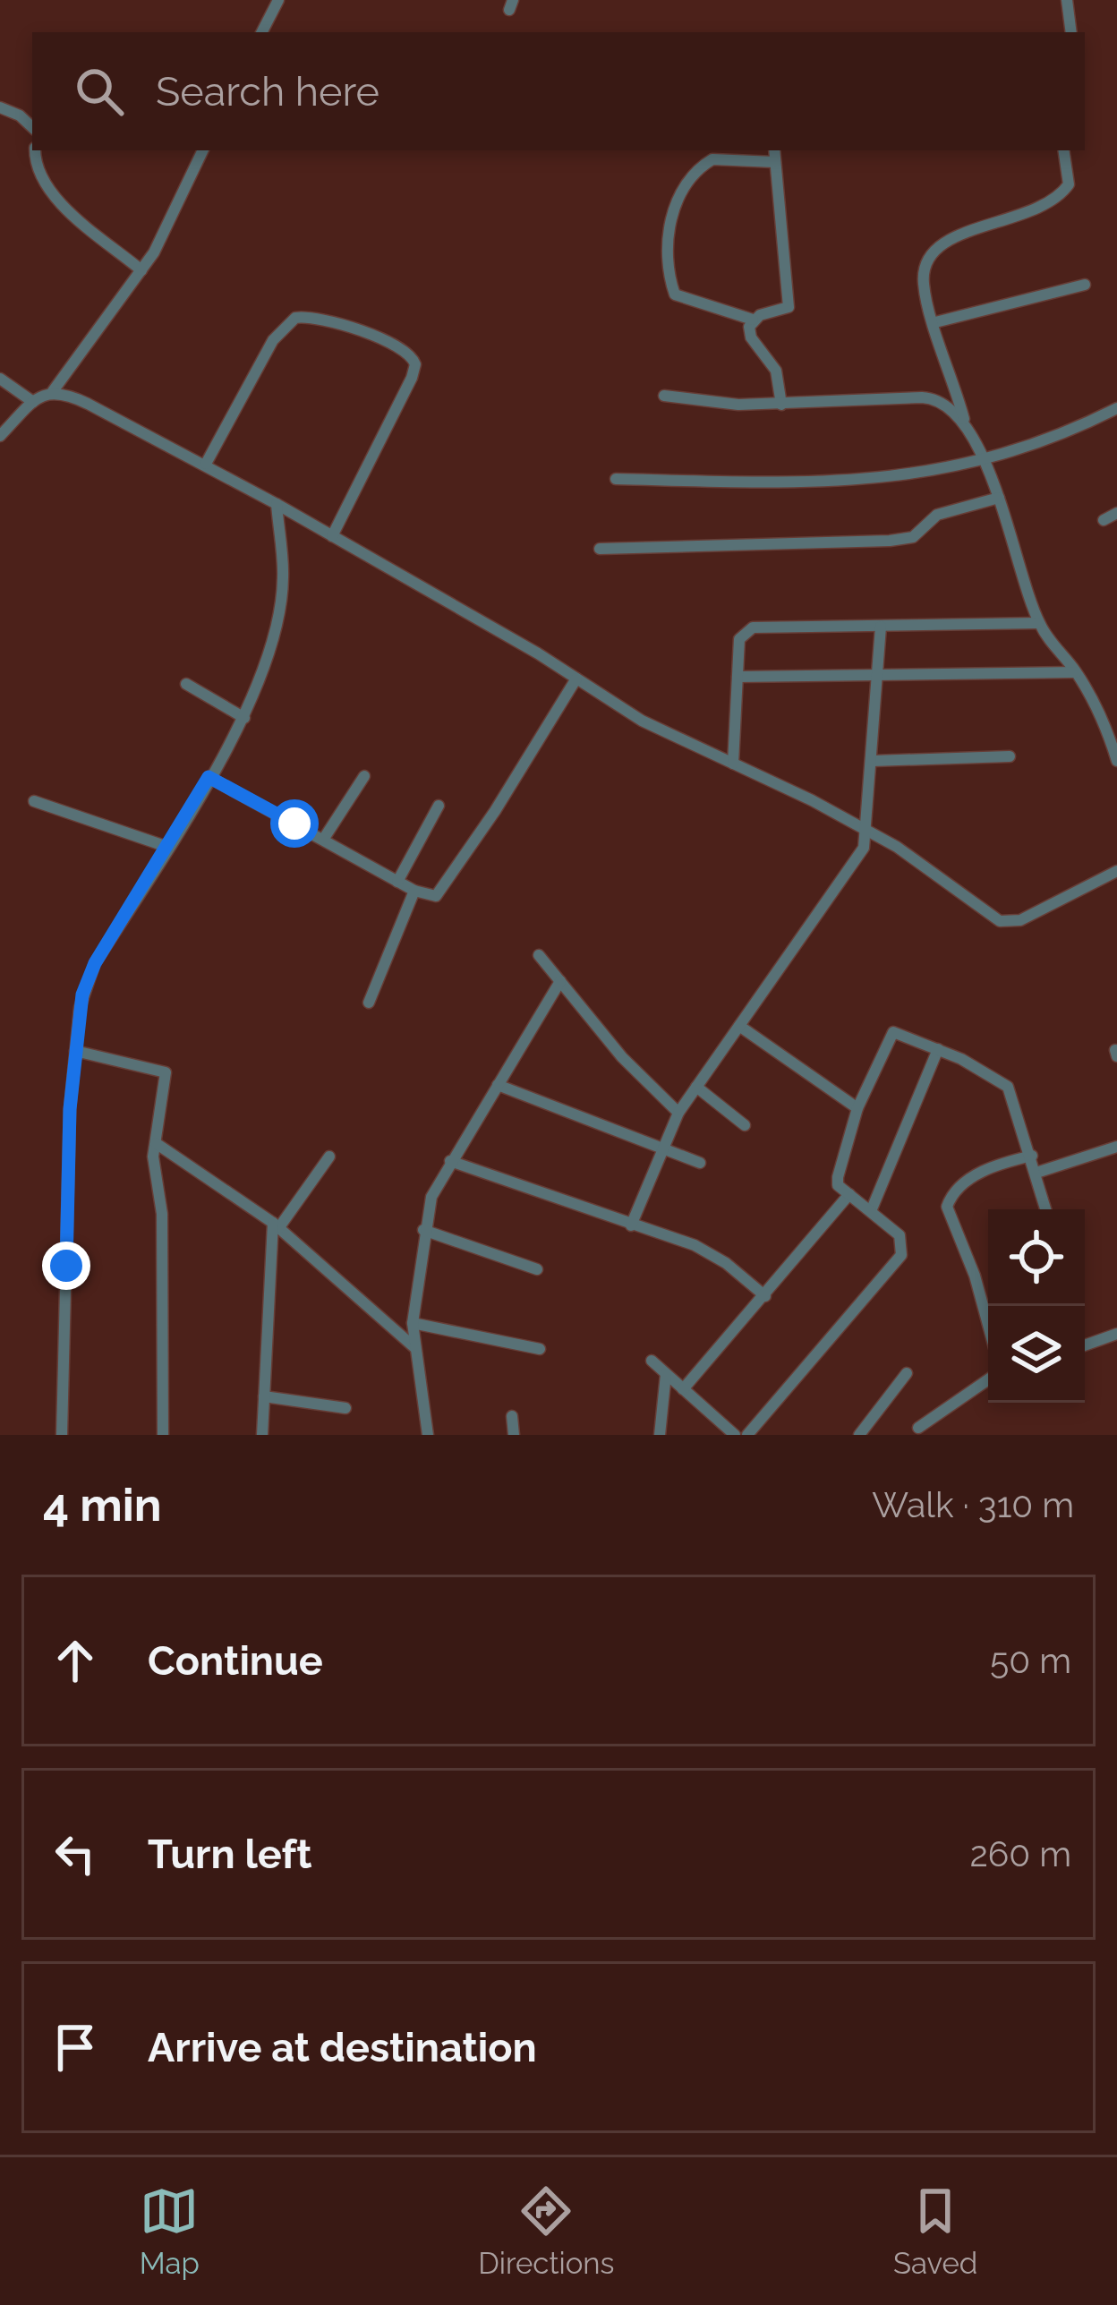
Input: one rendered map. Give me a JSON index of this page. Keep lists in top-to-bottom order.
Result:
{
  "page": {
    "search": "Search here",
    "heading": ["4 min", "Walk · 310 m"],
    "list": [
      ["Continue", "50 m"],
      ["Turn left", "260 m"],
      "Arrive at destination"
    ],
    "nav": ["Map", "Directions", "Saved"]
  }
}
